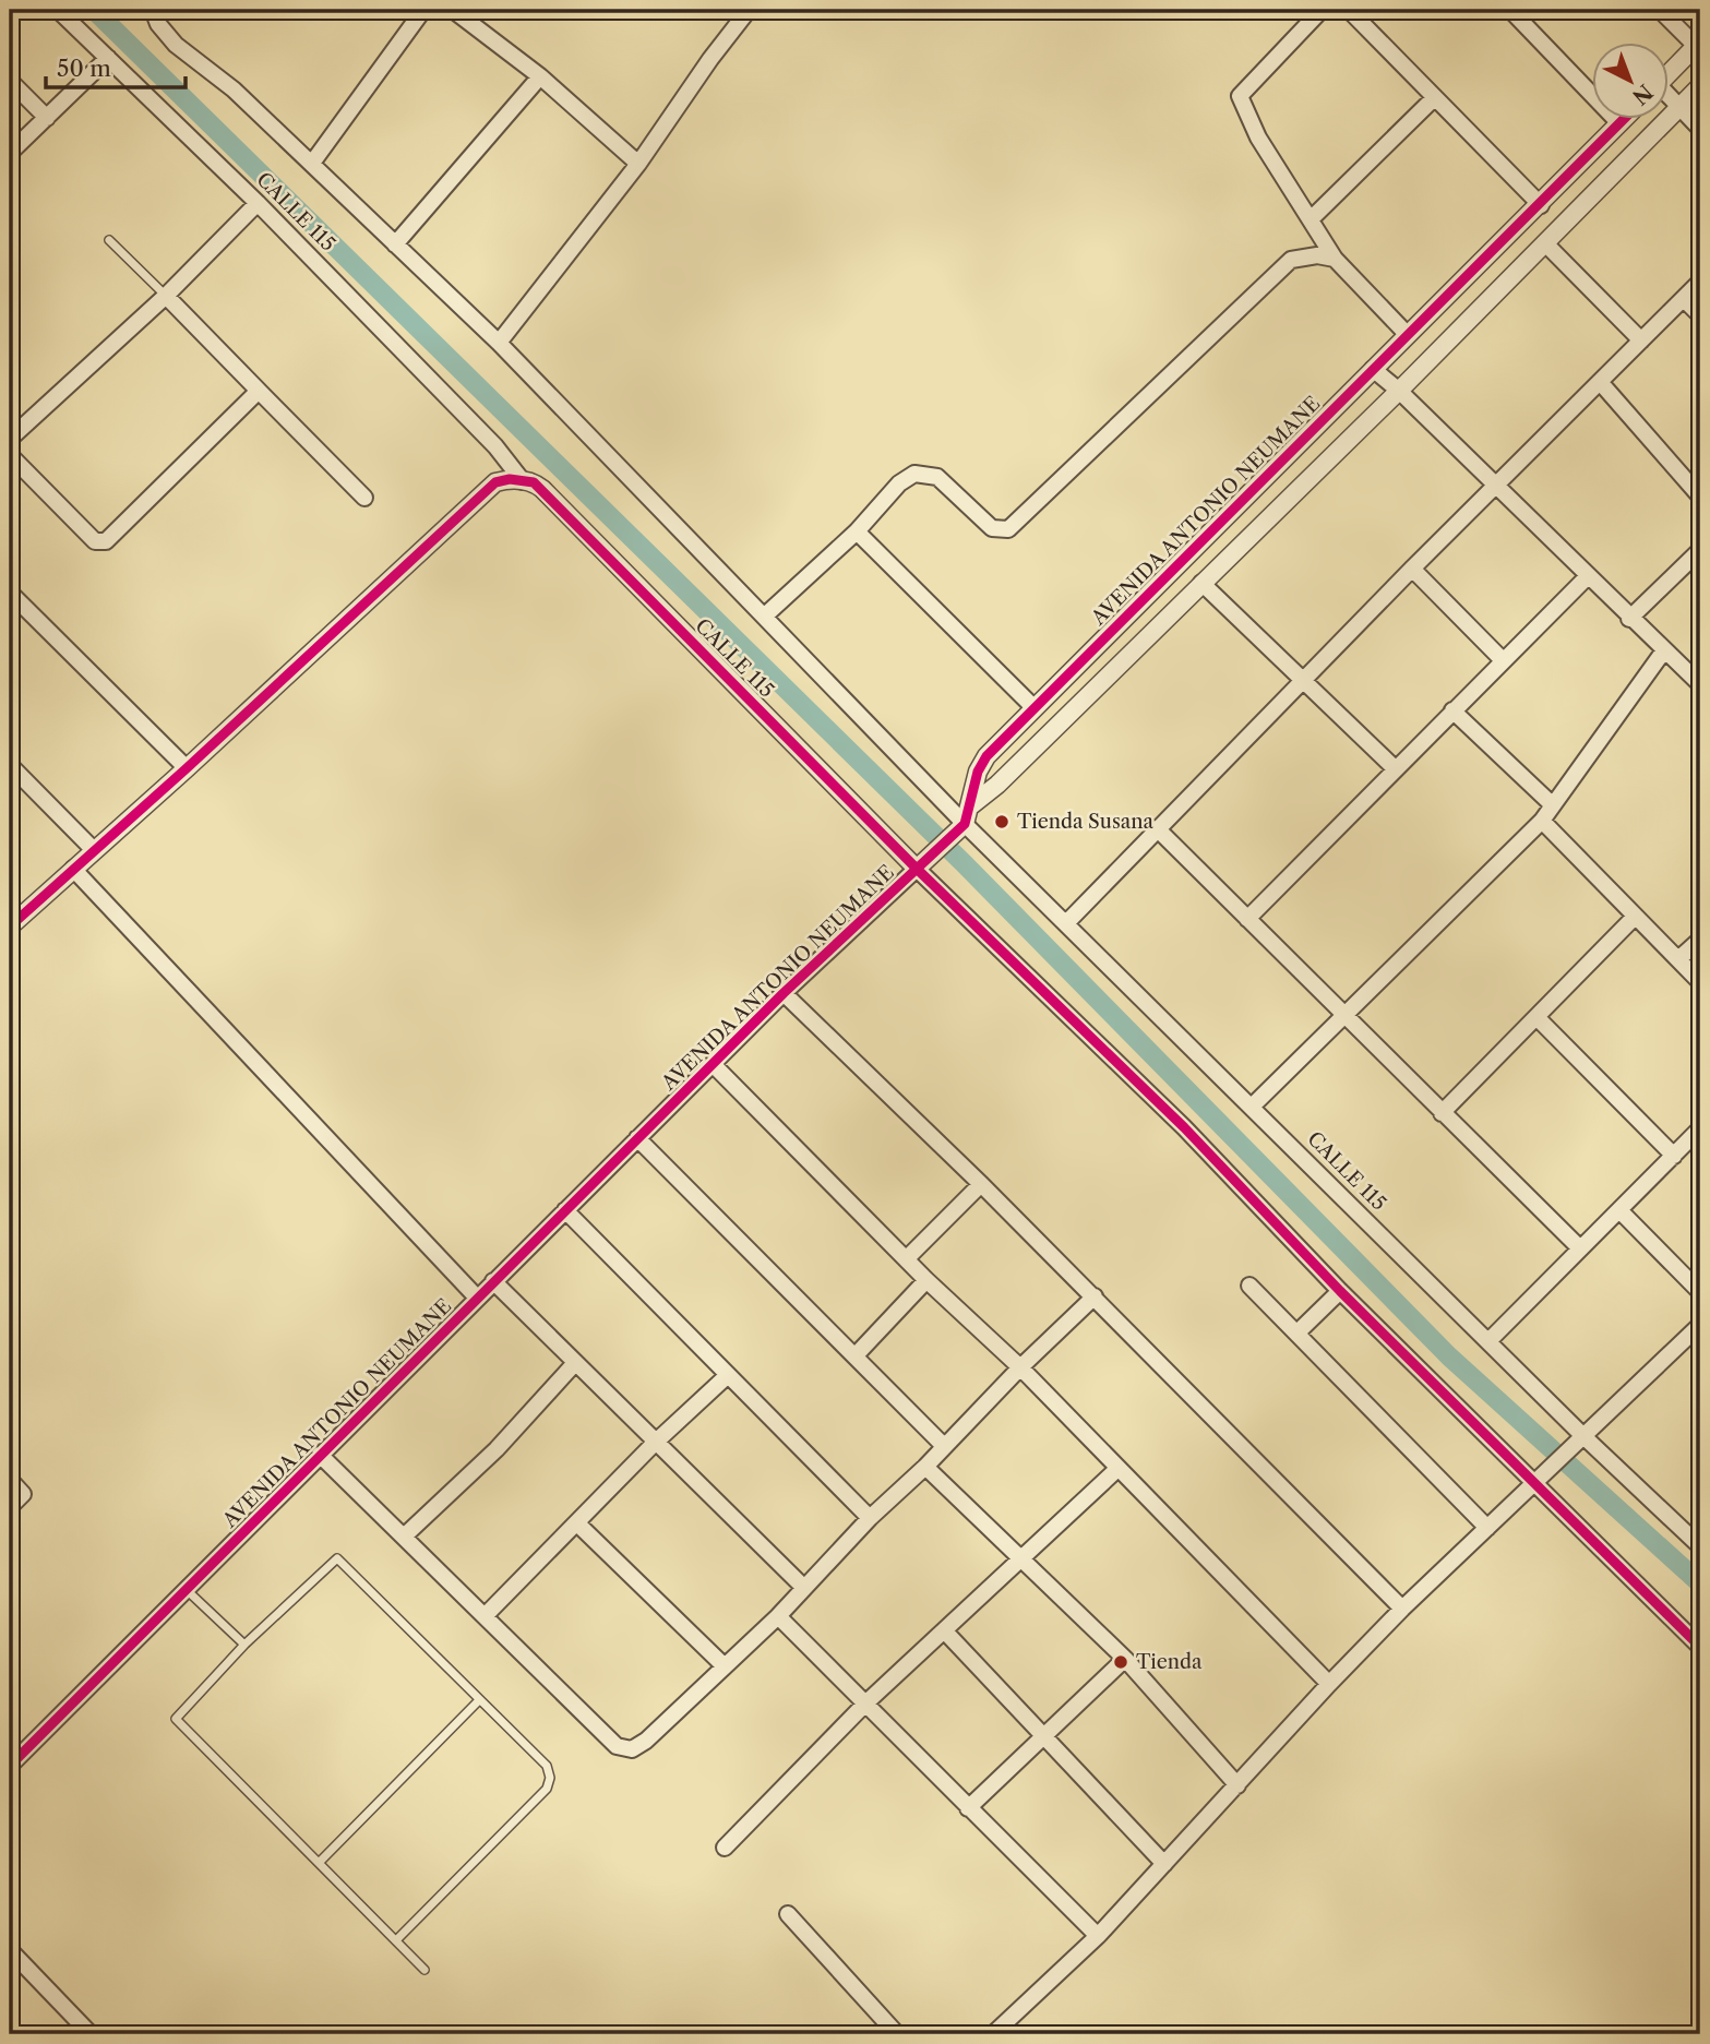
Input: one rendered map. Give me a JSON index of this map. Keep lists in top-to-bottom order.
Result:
{
  "streets": {
    "street": ["CALLE 115", "AVENIDA ANTONIO NEUMANE"]
  },
  "crossings": [
    ["CALLE 115", "AVENIDA ANTONIO NEUMANE"]
  ],
  "places": ["Tienda Susana", "Tienda"],
  "scale_bar": "50 m",
  "north": "bottom right"
}
